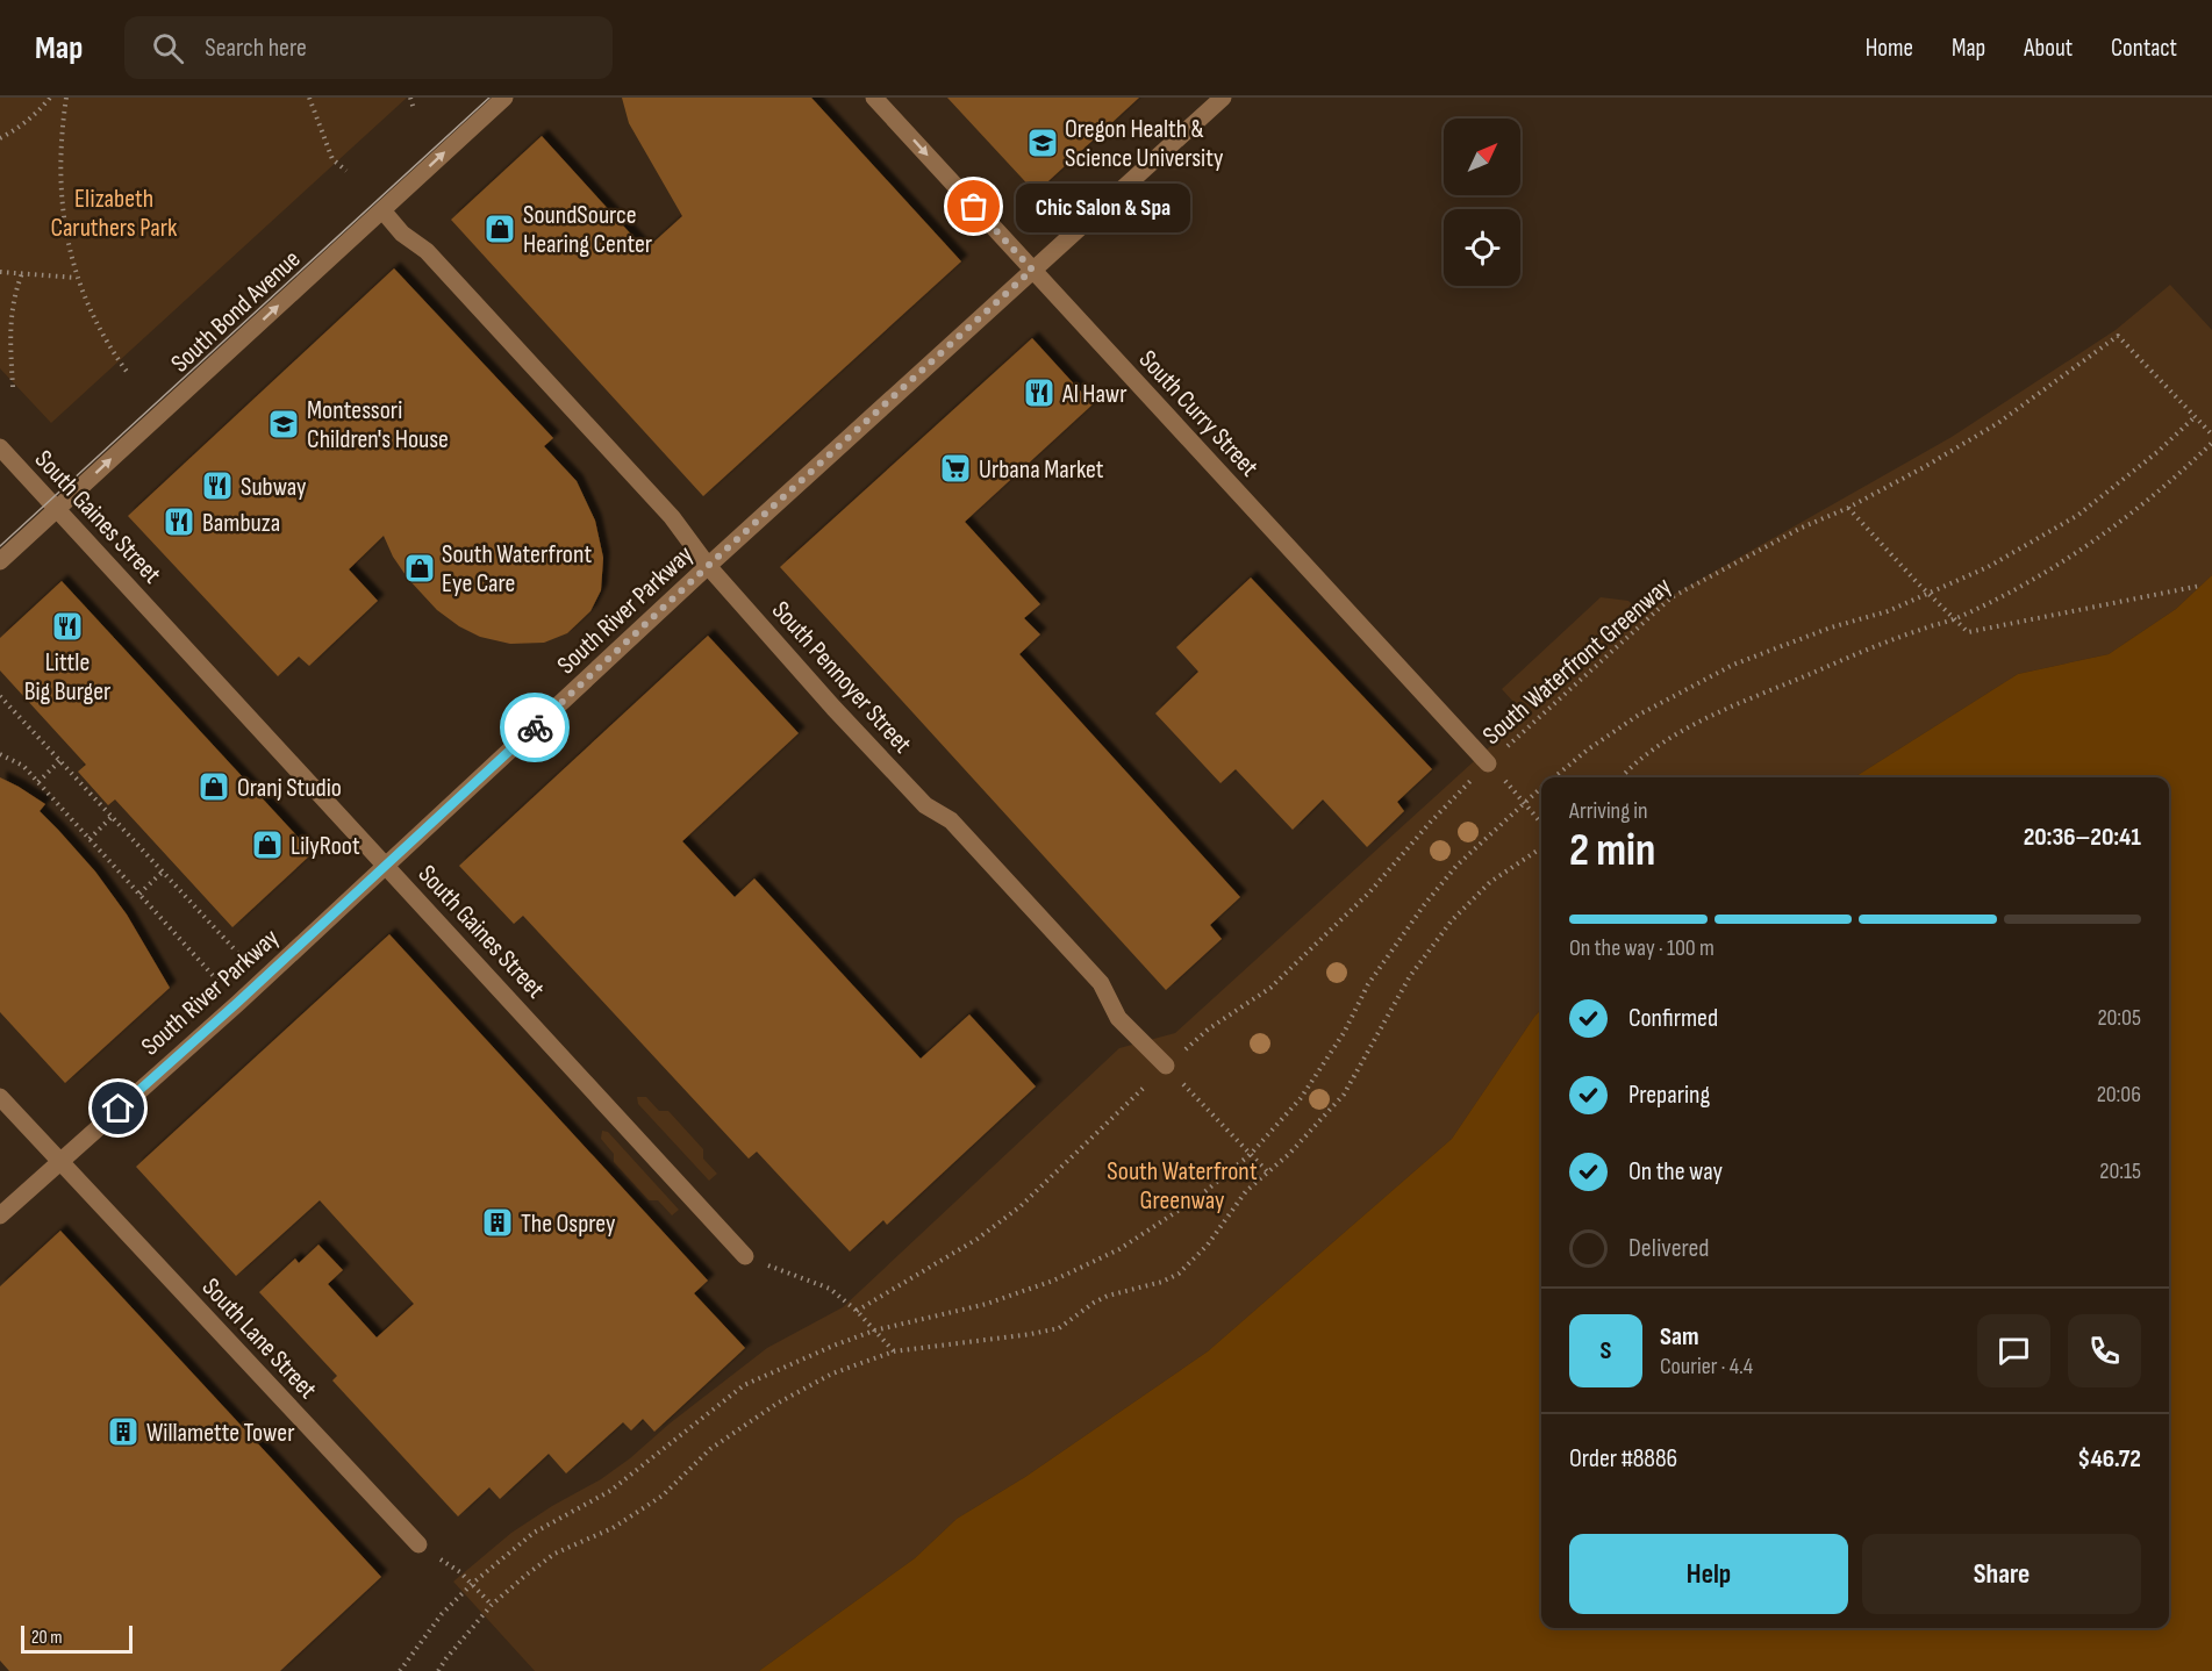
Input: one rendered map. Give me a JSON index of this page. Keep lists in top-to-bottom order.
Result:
{
  "streets": {
    "street": [
      "South Bond Avenue",
      "South Curry Street",
      "South Gaines Street",
      "South River Parkway",
      "South Pennoyer Street",
      "South Lane Street"
    ],
    "path": ["South Waterfront Greenway"]
  },
  "crossings": [
    ["South Bond Avenue", "South Gaines Street"],
    ["South Bond Avenue", "South Pennoyer Street"],
    ["South Curry Street", "South River Parkway"],
    ["South Curry Street", "South Waterfront Greenway"],
    ["South Gaines Street", "South River Parkway"],
    ["South River Parkway", "South Pennoyer Street"],
    ["South River Parkway", "South Lane Street"],
    ["South Waterfront Greenway", "South Pennoyer Street"]
  ],
  "one_way": ["South Bond Avenue"],
  "parks": ["Elizabeth Caruthers Park", "South Waterfront Greenway"],
  "places": {
    "school or university": ["Oregon Health & Science University", "Montessori Children's House"],
    "other": ["Chic Salon & Spa"],
    "shop": [
      "SoundSource Hearing Center",
      "South Waterfront Eye Care",
      "Oranj Studio",
      "LilyRoot"
    ],
    "restaurant": [
      "Al Hawr",
      "Subway",
      "Bambuza",
      "Little Big Burger"
    ],
    "supermarket": ["Urbana Market"],
    "building": ["The Osprey", "Willamette Tower"]
  },
  "scale_bar": "20 m",
  "north": "top right",
  "page": {
    "header": "Map",
    "search": "Search here",
    "nav": [
      "Home",
      "Map",
      "About",
      "Contact"
    ],
    "bubble": "Chic Salon & Spa",
    "heading": ["2 min", "Arriving in", "20:36–20:41"],
    "panel": [
      "Sam",
      "Courier · 4.4",
      "Order #8886",
      "$46.72"
    ],
    "bar": "On the way · 100 m",
    "list": [
      ["Confirmed", "20:05"],
      ["Preparing", "20:06"],
      ["On the way", "20:15"],
      "Delivered"
    ],
    "round": "S",
    "buttons": ["Help", "Share"],
    "scale": "20 m"
  }
}
